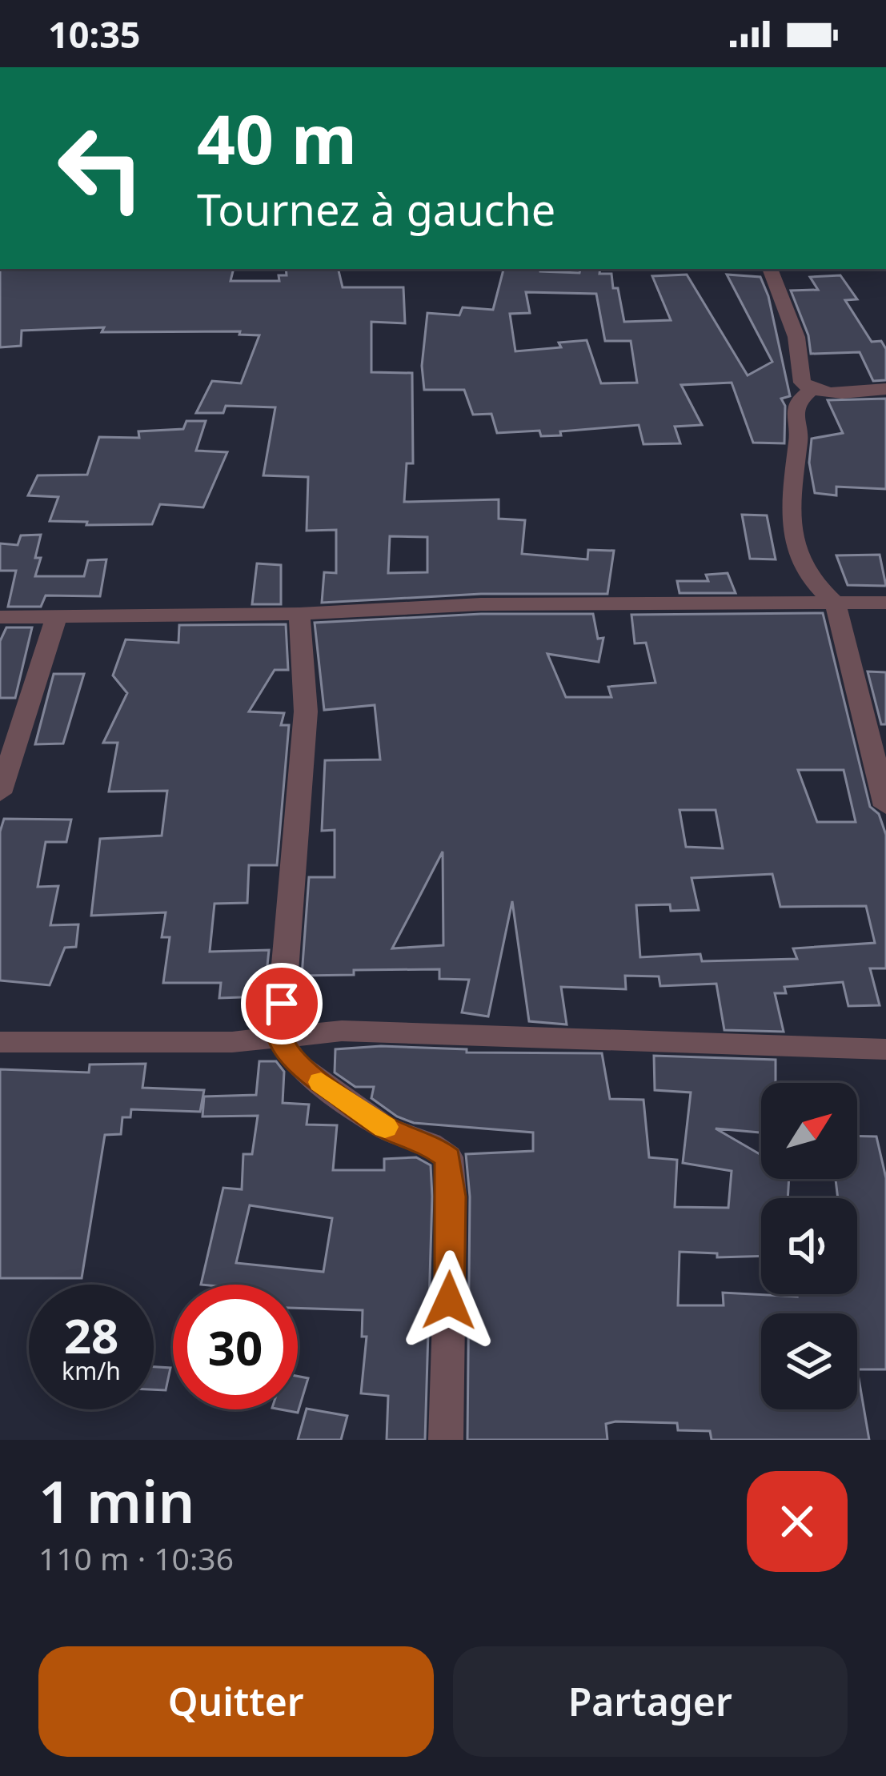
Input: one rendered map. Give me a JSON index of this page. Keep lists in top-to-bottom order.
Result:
{
  "north": "top right",
  "page": {
    "status": "10:35",
    "turn": ["40 m", "Tournez à gauche"],
    "speed": "28 km/h",
    "limit": "30",
    "heading": ["1 min", "110 m · 10:36"],
    "buttons": ["Quitter", "Partager"]
  }
}
